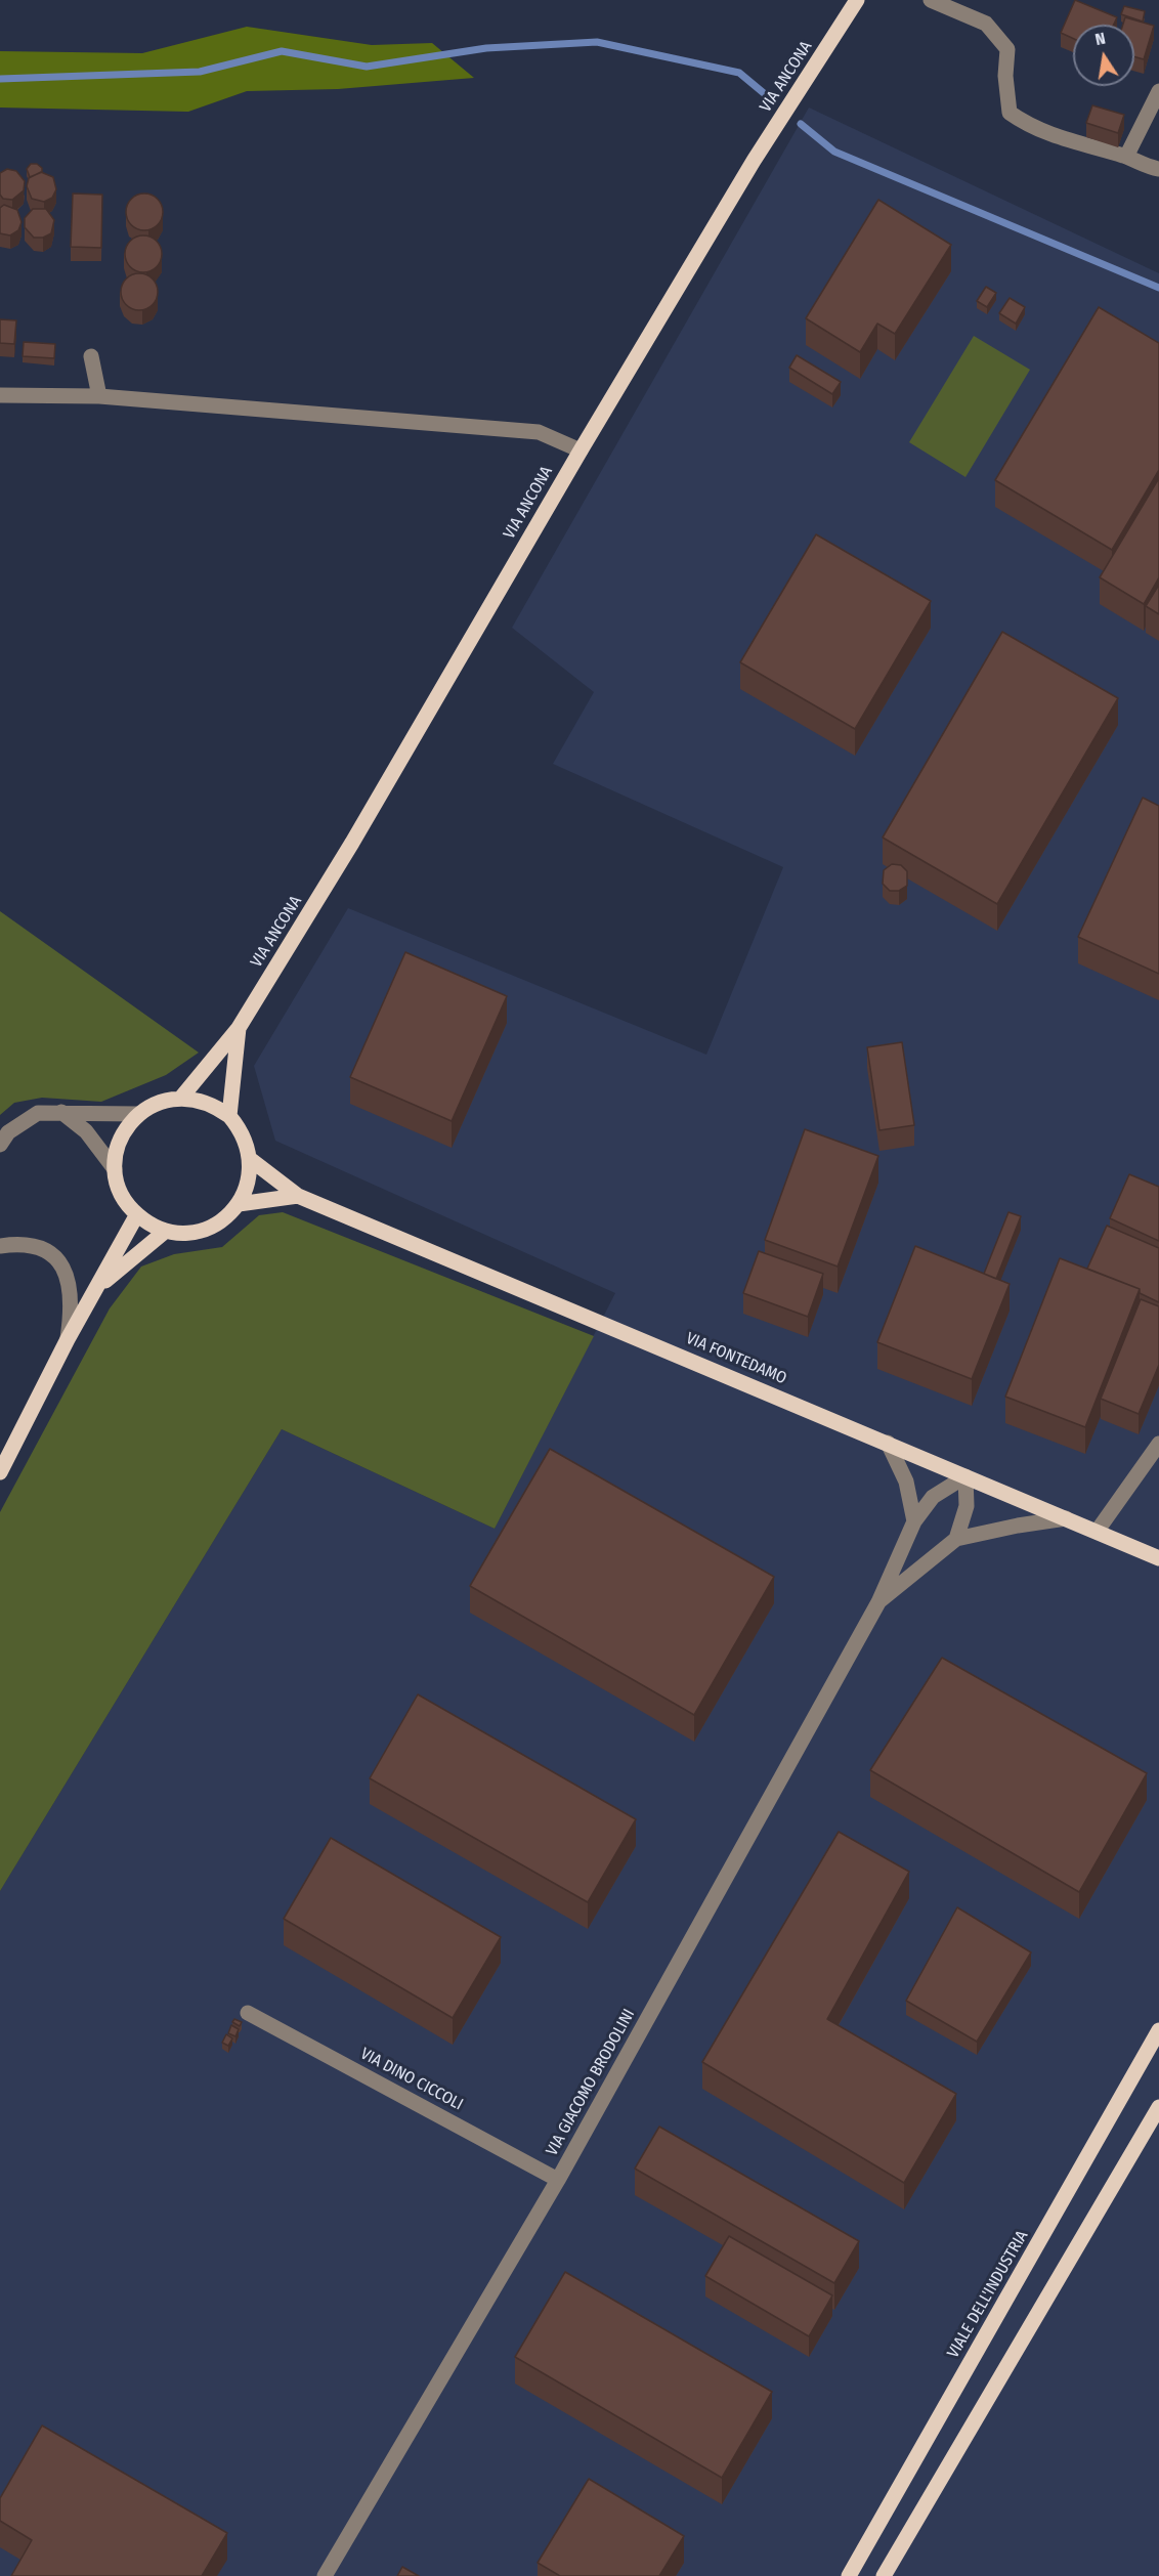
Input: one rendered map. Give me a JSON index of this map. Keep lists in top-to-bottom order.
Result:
{
  "streets": {
    "main road": ["VIA ANCONA", "VIA FONTEDAMO", "VIALE DELL'INDUSTRIA"],
    "street": ["VIA DINO CICCOLI", "VIA GIACOMO BRODOLINI"]
  },
  "crossings": [
    ["VIA ANCONA", "VIA FONTEDAMO"],
    ["VIA FONTEDAMO", "VIA GIACOMO BRODOLINI"],
    ["VIA DINO CICCOLI", "VIA GIACOMO BRODOLINI"]
  ],
  "north": "top"
}
